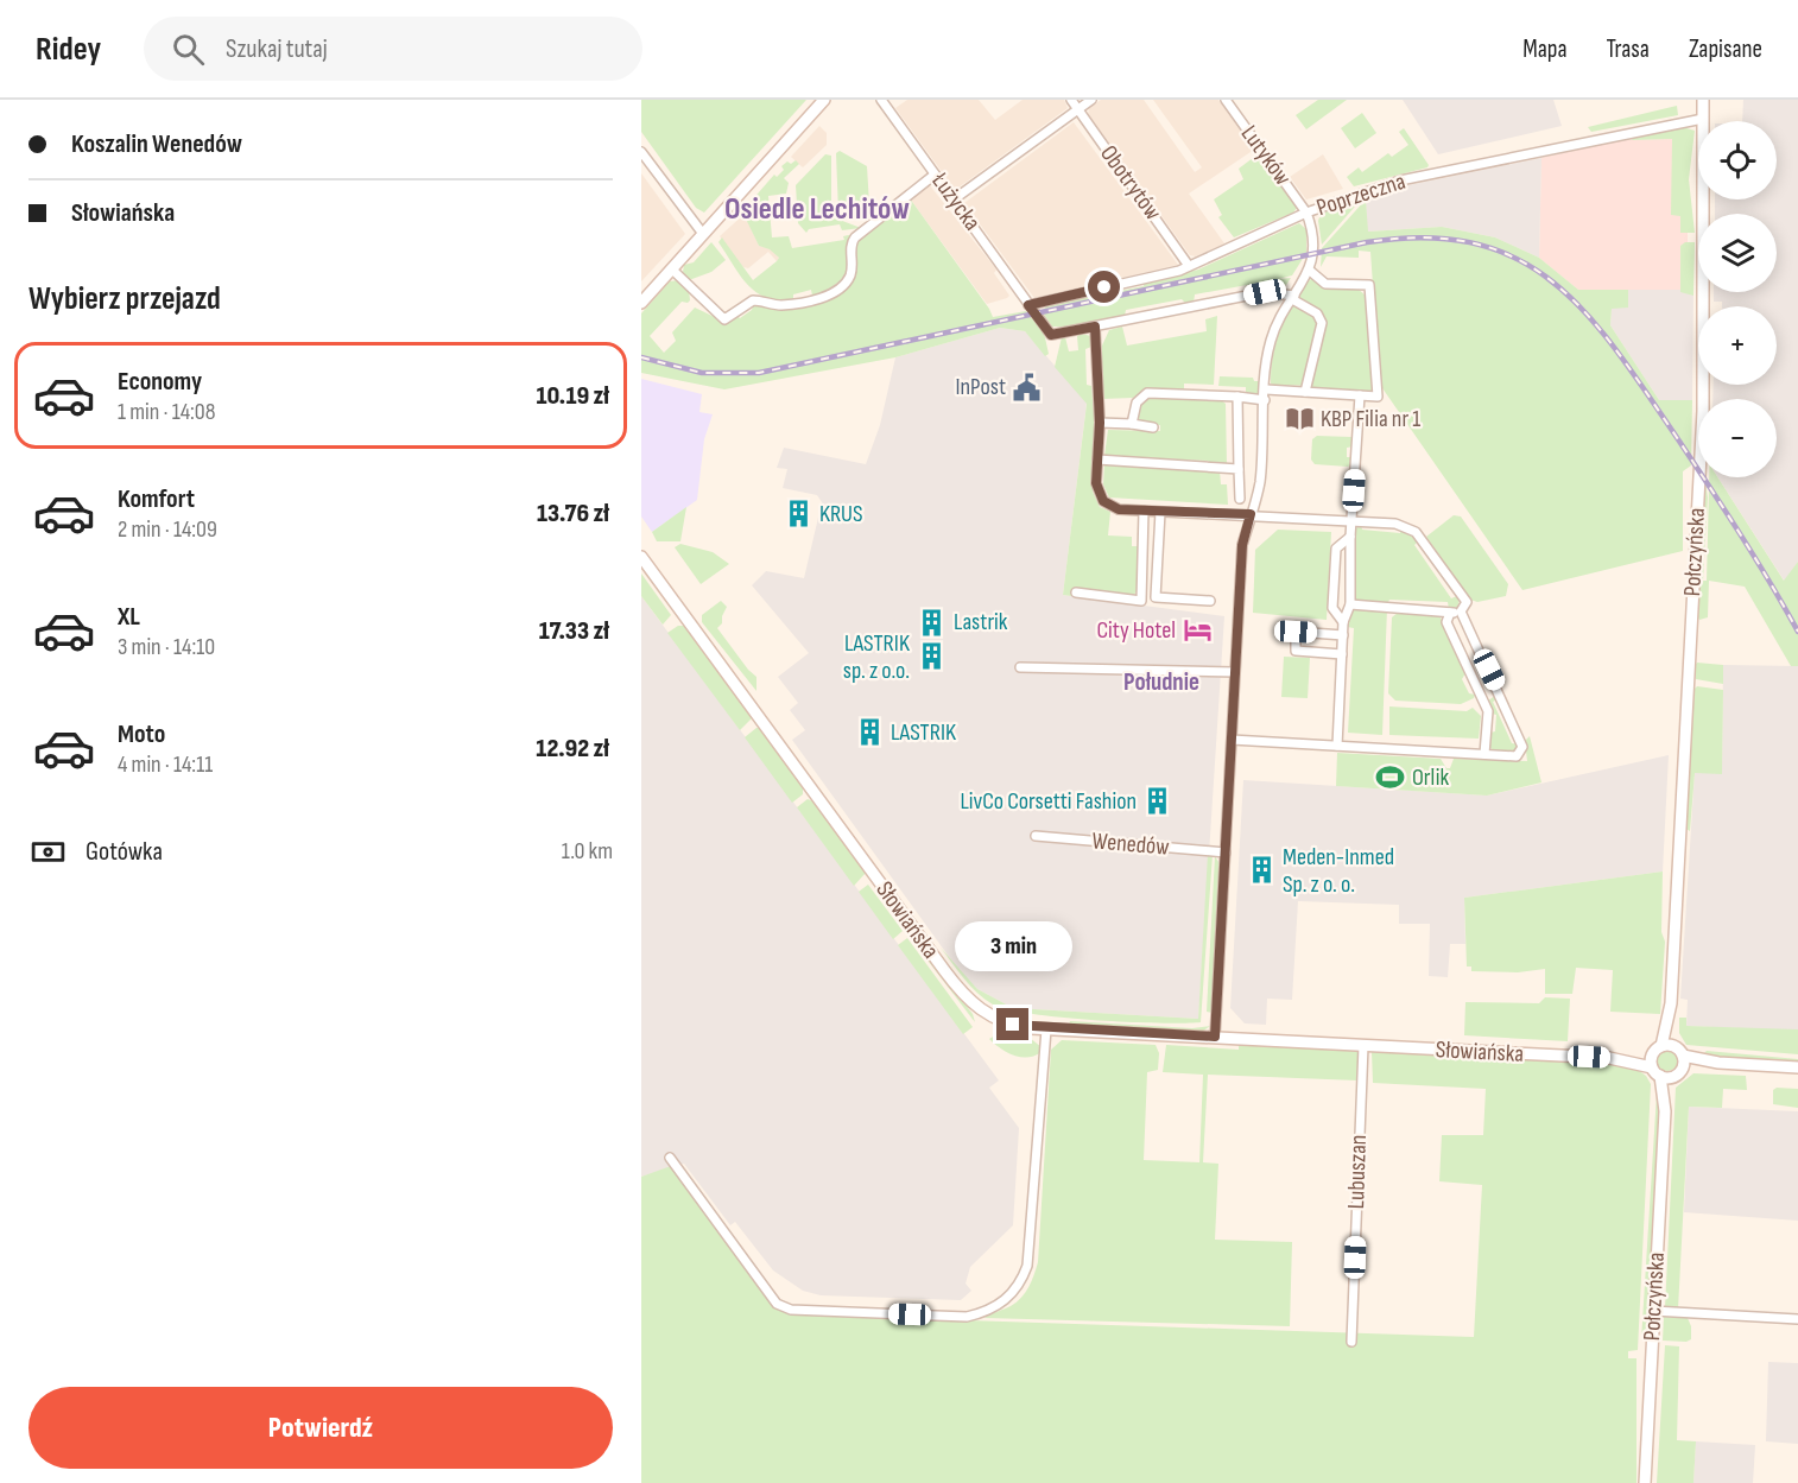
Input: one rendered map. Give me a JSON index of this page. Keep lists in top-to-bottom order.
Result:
{
  "streets": {
    "main road": ["Połczyńska", "Słowiańska"],
    "street": [
      "Lutyków",
      "Obotrytów",
      "Poprzeczna",
      "Łużycka",
      "Wenedów",
      "Lubuszan"
    ]
  },
  "crossings": [
    ["Lutyków", "Poprzeczna"],
    ["Obotrytów", "Poprzeczna"],
    ["Poprzeczna", "Łużycka"],
    ["Poprzeczna", "Połczyńska"],
    ["Połczyńska", "Słowiańska"],
    ["Słowiańska", "Lubuszan"]
  ],
  "districts": ["Osiedle Lechitów", "Południe"],
  "places": {
    "public building": ["InPost"],
    "library": ["KBP Filia nr 1"],
    "building": [
      "KRUS",
      "Lastrik",
      "LASTRIK sp. z o.o.",
      "LASTRIK",
      "LivCo Corsetti Fashion",
      "Meden-Inmed Sp. z o. o."
    ],
    "hotel": ["City Hotel"],
    "sports": ["Orlik"]
  },
  "page": {
    "header": "Ridey",
    "search": "Szukaj tutaj",
    "nav": ["Mapa", "Trasa", "Zapisane"],
    "banner": ["Koszalin Wenedów", "Słowiańska"],
    "map_buttons": ["+", "−"],
    "heading": "Wybierz przejazd",
    "list": [
      {
        "name": "Economy",
        "note": "1 min · 14:08",
        "value": "10.19 zł"
      },
      {
        "name": "Komfort",
        "note": "2 min · 14:09",
        "value": "13.76 zł"
      },
      {
        "name": "XL",
        "note": "3 min · 14:10",
        "value": "17.33 zł"
      },
      {
        "name": "Moto",
        "note": "4 min · 14:11",
        "value": "12.92 zł"
      }
    ],
    "pay": ["Gotówka", "1.0 km"],
    "bubble": "3 min",
    "buttons": "Potwierdź"
  }
}
